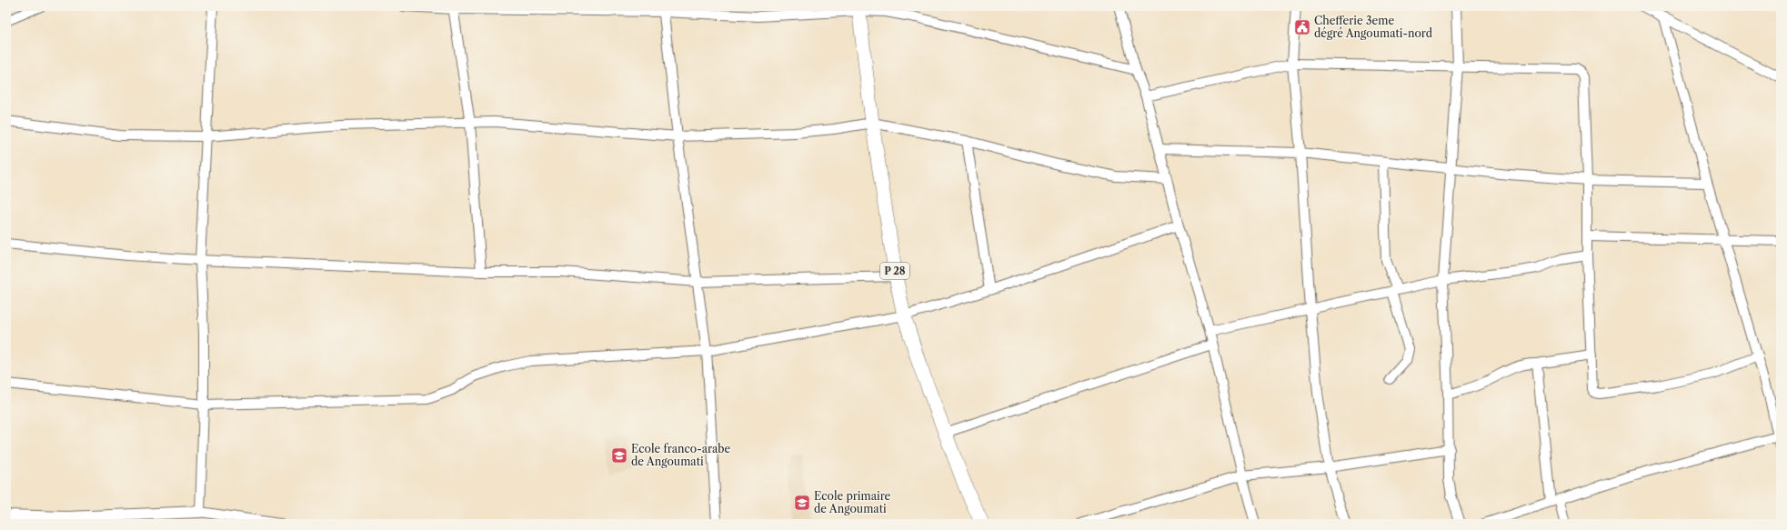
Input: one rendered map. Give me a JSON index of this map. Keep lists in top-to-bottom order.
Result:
{
  "streets": {
    "main road": ["P 28"]
  },
  "places": {
    "public building": ["Chefferie 3eme dégré Angoumati-nord"],
    "school or university": ["Ecole franco-arabe de Angoumati", "Ecole primaire de Angoumati"]
  }
}
